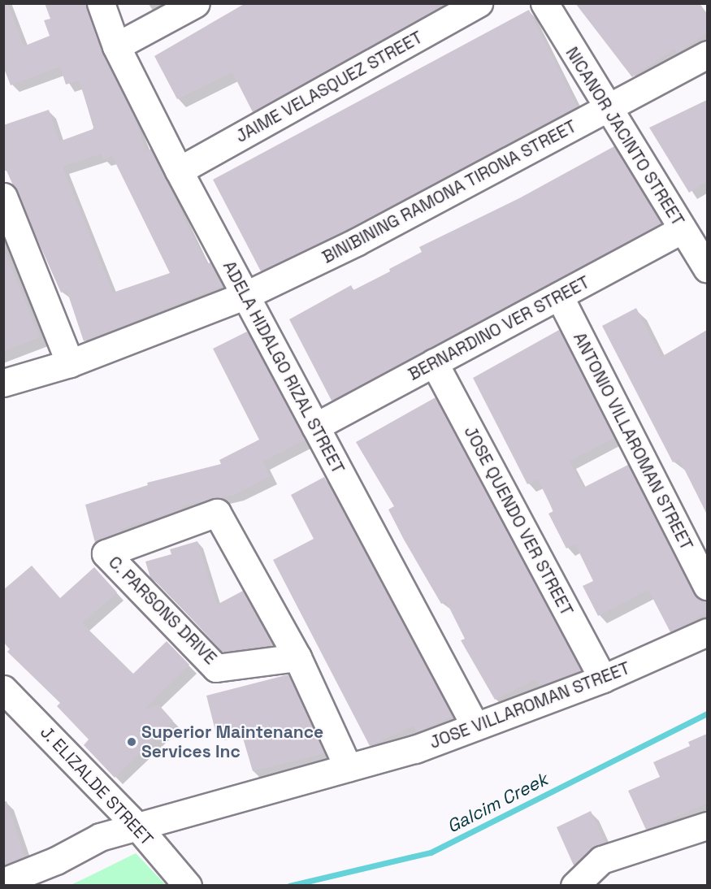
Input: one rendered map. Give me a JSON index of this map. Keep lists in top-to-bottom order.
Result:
{
  "streets": {
    "street": [
      "JAIME VELASQUEZ STREET",
      "NICANOR JACINTO STREET",
      "BINIBINING RAMONA TIRONA STREET",
      "BERNARDINO VER STREET",
      "ADELA HIDALGO RIZAL STREET",
      "ANTONIO VILLAROMAN STREET",
      "JOSE QUENDO VER STREET",
      "C. PARSONS DRIVE",
      "JOSE VILLAROMAN STREET",
      "J. ELIZALDE STREET"
    ]
  },
  "crossings": [
    ["JAIME VELASQUEZ STREET", "ADELA HIDALGO RIZAL STREET"],
    ["NICANOR JACINTO STREET", "BINIBINING RAMONA TIRONA STREET"],
    ["NICANOR JACINTO STREET", "BERNARDINO VER STREET"],
    ["BINIBINING RAMONA TIRONA STREET", "ADELA HIDALGO RIZAL STREET"],
    ["BERNARDINO VER STREET", "ADELA HIDALGO RIZAL STREET"],
    ["BERNARDINO VER STREET", "ANTONIO VILLAROMAN STREET"],
    ["BERNARDINO VER STREET", "JOSE QUENDO VER STREET"],
    ["ADELA HIDALGO RIZAL STREET", "JOSE VILLAROMAN STREET"],
    ["JOSE QUENDO VER STREET", "JOSE VILLAROMAN STREET"],
    ["C. PARSONS DRIVE", "JOSE VILLAROMAN STREET"],
    ["JOSE VILLAROMAN STREET", "J. ELIZALDE STREET"]
  ],
  "water": ["Galcim Creek"],
  "places": ["Superior Maintenance Services Inc"]
}
